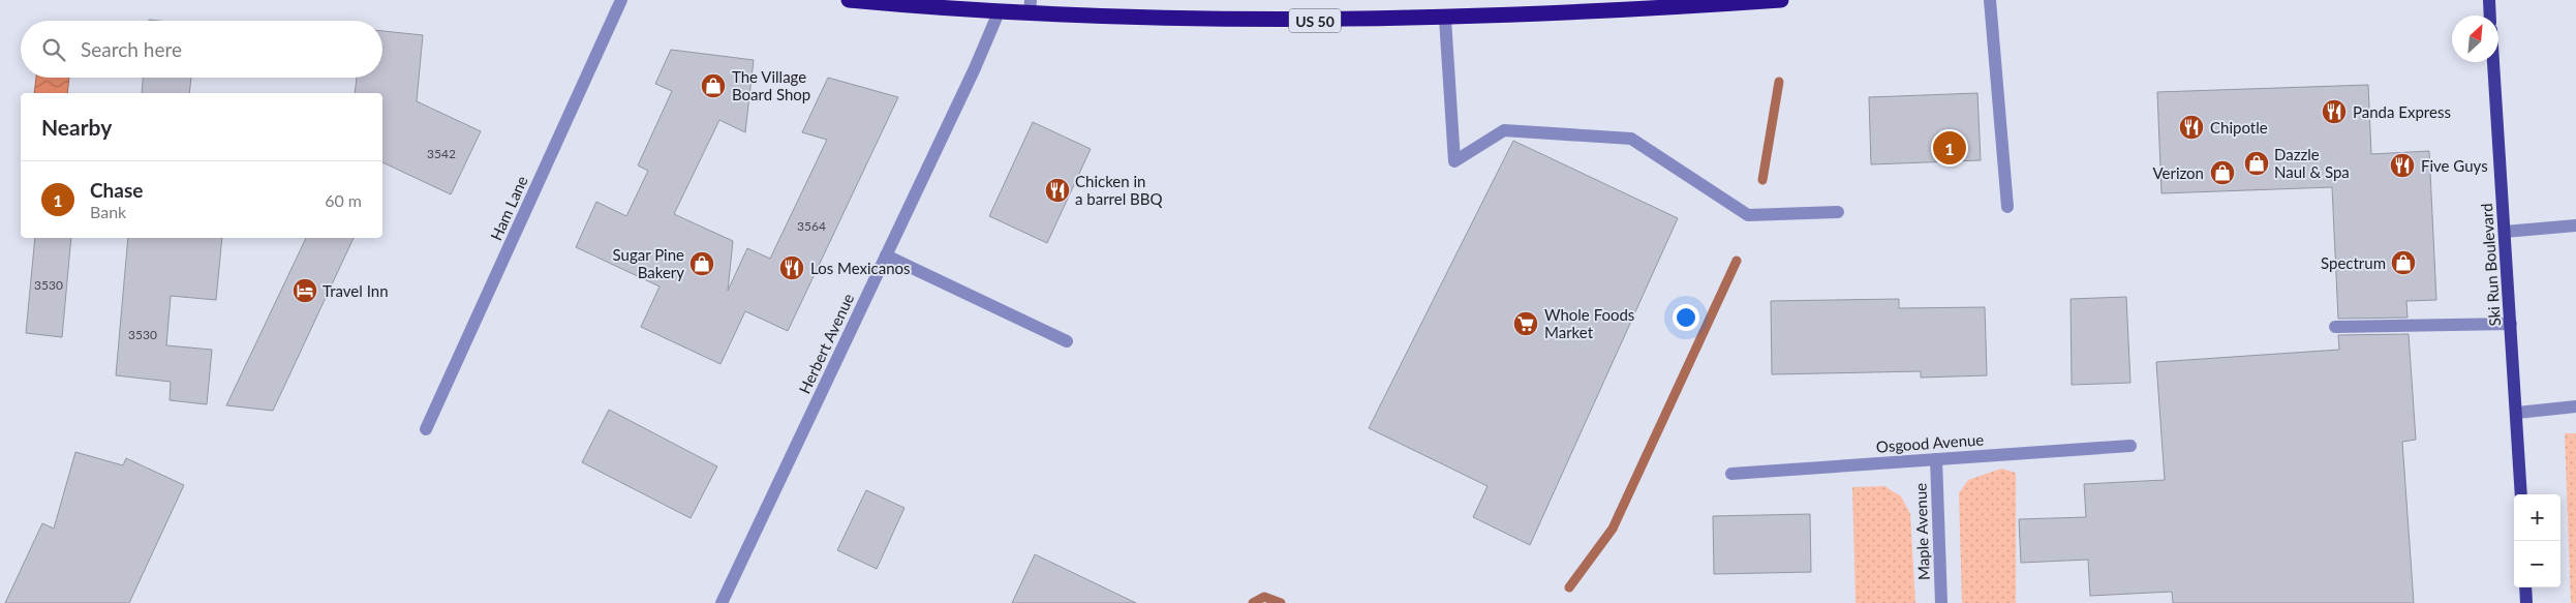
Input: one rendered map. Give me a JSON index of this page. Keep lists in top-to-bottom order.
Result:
{
  "streets": {
    "highway": ["US 50"],
    "main road": ["Ski Run Boulevard"],
    "street": [
      "Ham Lane",
      "Herbert Avenue",
      "Osgood Avenue",
      "Maple Avenue"
    ]
  },
  "crossings": [
    ["US 50", "Herbert Avenue"],
    ["Osgood Avenue", "Maple Avenue"]
  ],
  "places": {
    "shop": [
      "The Village Board Shop",
      "Dazzle Naul & Spa",
      "Verizon",
      "Spectrum",
      "Sugar Pine Bakery"
    ],
    "restaurant": [
      "Panda Express",
      "Chipotle",
      "Five Guys",
      "Chicken in a barrel BBQ",
      "Los Mexicanos"
    ],
    "hotel": ["Travel Inn"],
    "supermarket": ["Whole Foods Market"]
  },
  "house_numbers": [
    "3542",
    "3564",
    "3530",
    "3530"
  ],
  "north": "top right",
  "page": {
    "search": "Search here",
    "heading": "Nearby",
    "pins": "1",
    "list": [
      {
        "mark": "1",
        "name": "Chase",
        "note": "Bank",
        "value": "60 m"
      }
    ],
    "map_buttons": ["+", "−"]
  }
}
